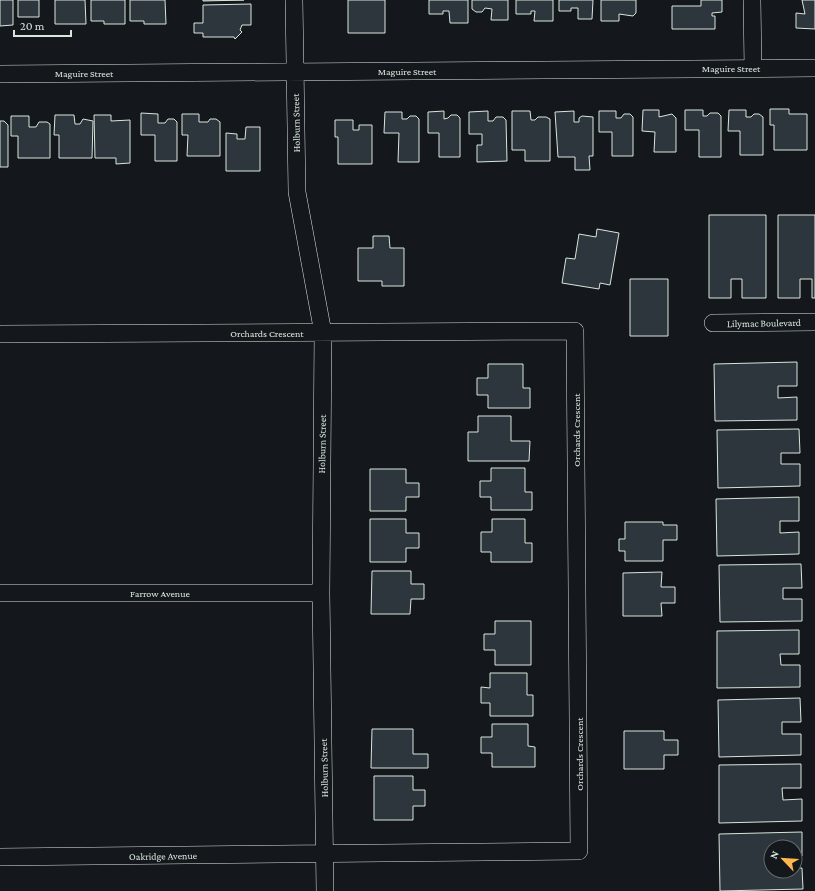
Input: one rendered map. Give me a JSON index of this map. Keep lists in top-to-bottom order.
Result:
{
  "streets": {
    "street": [
      "Maguire Street",
      "Holburn Street",
      "Lilymac Boulevard",
      "Orchards Crescent",
      "Farrow Avenue",
      "Oakridge Avenue"
    ]
  },
  "crossings": [
    ["Maguire Street", "Holburn Street"],
    ["Holburn Street", "Orchards Crescent"],
    ["Holburn Street", "Farrow Avenue"],
    ["Holburn Street", "Oakridge Avenue"],
    ["Orchards Crescent", "Oakridge Avenue"]
  ],
  "scale_bar": "20 m",
  "north": "top left"
}
